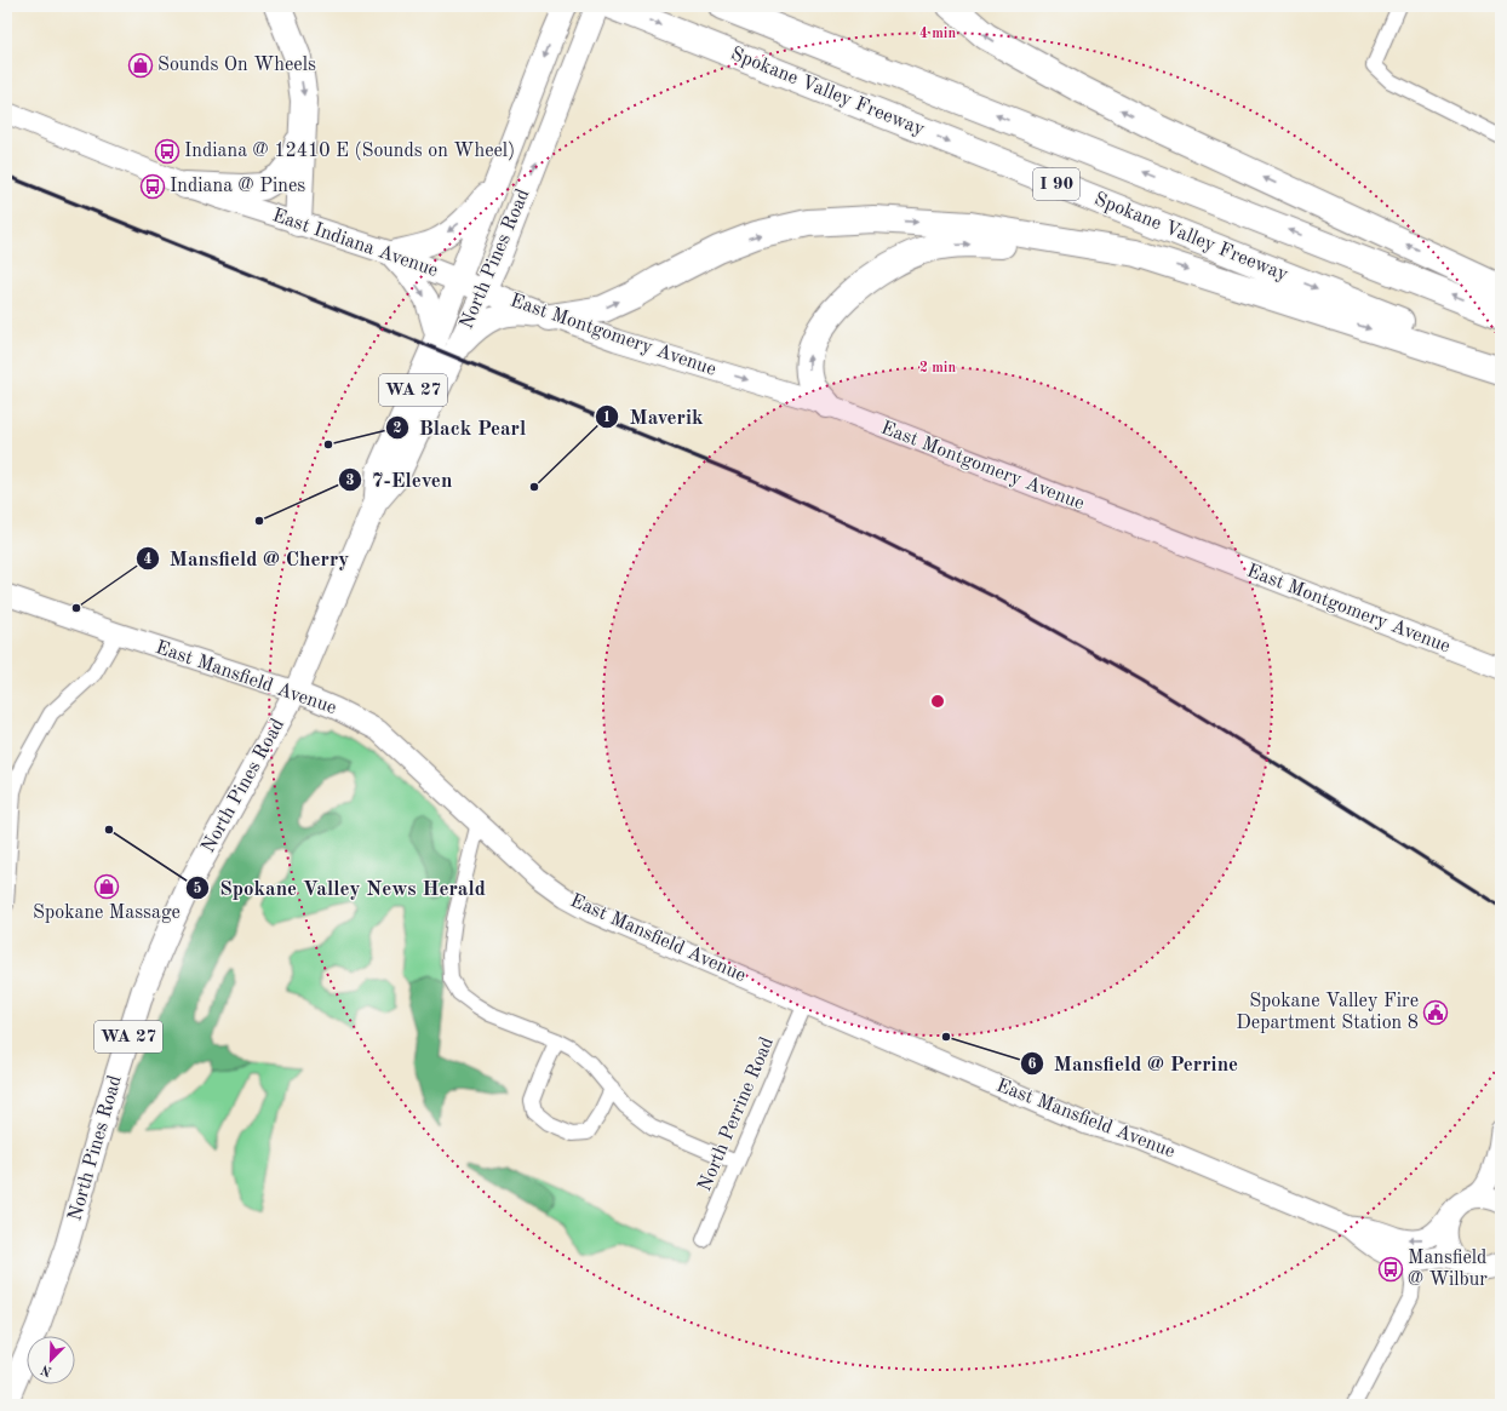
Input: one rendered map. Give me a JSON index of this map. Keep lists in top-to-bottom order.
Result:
{
  "streets": {
    "highway": ["Spokane Valley Freeway", "I 90"],
    "main road": [
      "East Indiana Avenue",
      "North Pines Road",
      "East Montgomery Avenue",
      "WA 27",
      "East Mansfield Avenue"
    ],
    "street": ["North Perrine Road"]
  },
  "crossings": [
    ["East Indiana Avenue", "North Pines Road"],
    ["East Indiana Avenue", "East Montgomery Avenue"],
    ["North Pines Road", "East Montgomery Avenue"],
    ["North Pines Road", "East Mansfield Avenue"],
    ["East Mansfield Avenue", "North Perrine Road"]
  ],
  "places": {
    "shop": ["Sounds On Wheels", "Spokane Massage"],
    "bus stop": ["Indiana @ 12410 E (Sounds on Wheel)", "Indiana @ Pines", "Mansfield @ Wilbur"],
    "other": [
      "Black Pearl",
      "Maverik",
      "7-Eleven",
      "Mansfield @ Cherry",
      "Spokane Valley News Herald",
      "Mansfield @ Perrine"
    ],
    "public building": ["Spokane Valley Fire Department Station 8"]
  },
  "north": "bottom left",
  "rings": ["4 min", "2 min"]
}
